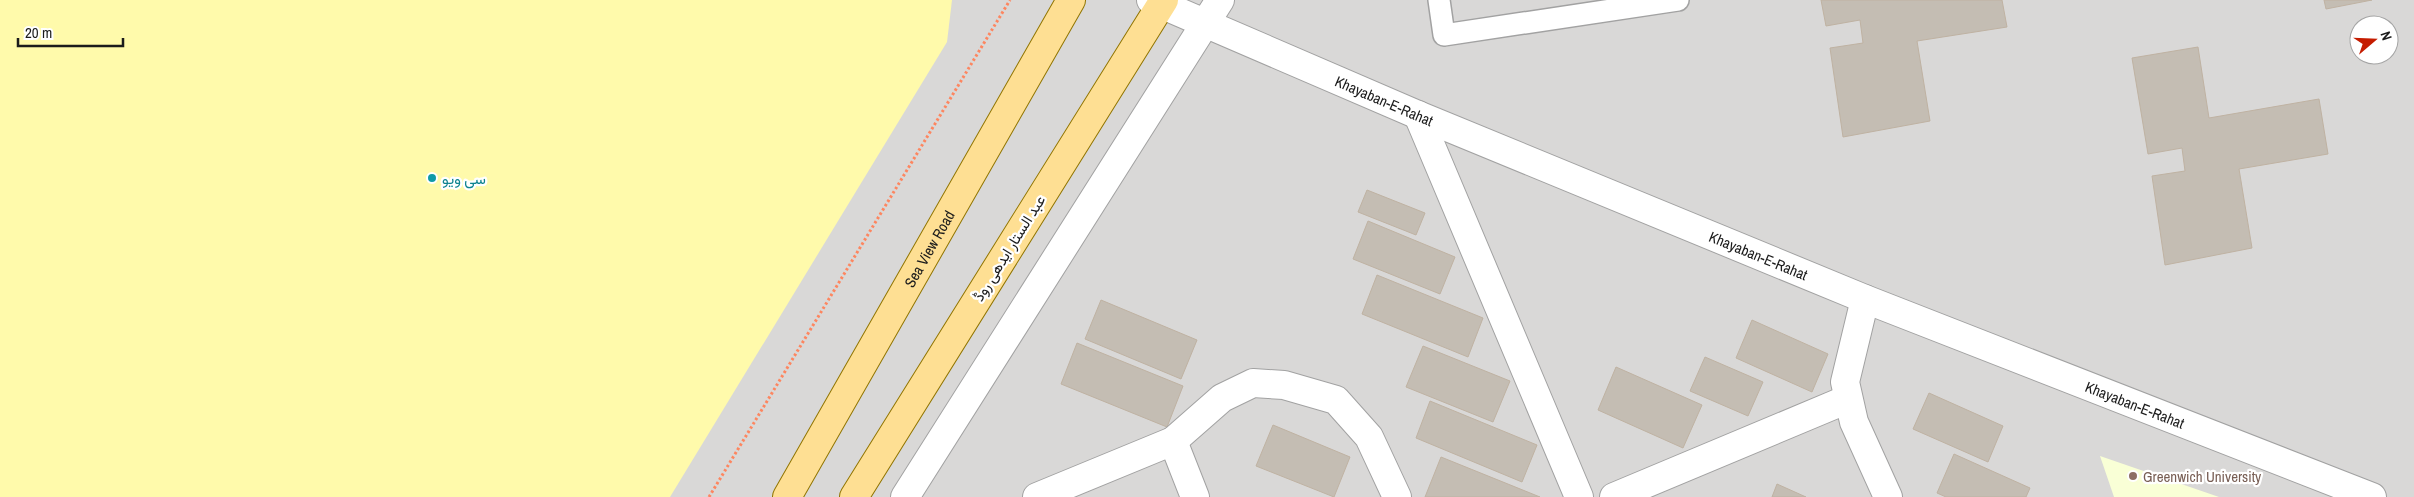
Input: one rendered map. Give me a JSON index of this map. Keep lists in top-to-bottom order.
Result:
{
  "streets": {
    "main road": ["عبد الستار ایدھی روڈ", "Sea View Road"],
    "street": ["Khayaban-E-Rahat"]
  },
  "crossings": [
    ["Khayaban-E-Rahat", "عبد الستار ایدھی روڈ"]
  ],
  "places": ["سی ویو", "Greenwich University"],
  "scale_bar": "20 m",
  "north": "right"
}
